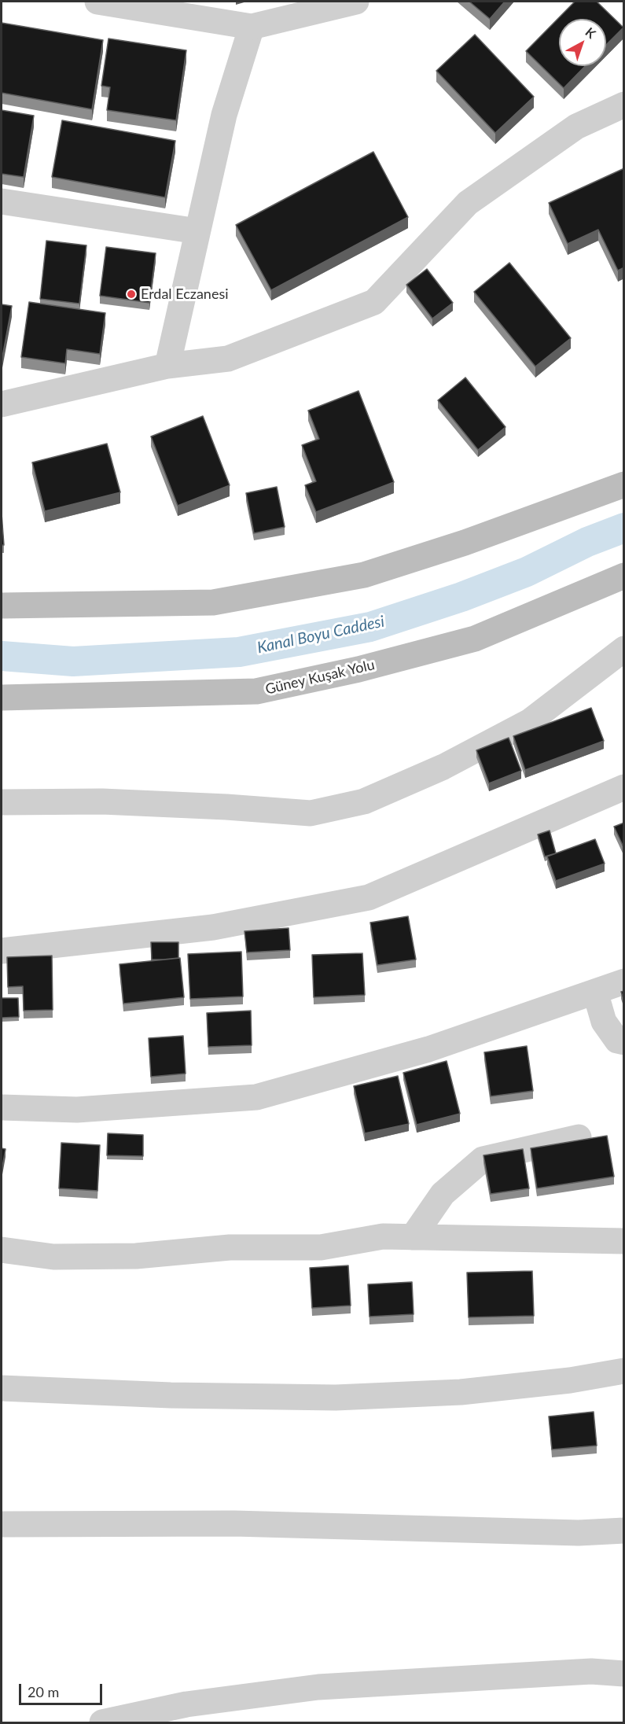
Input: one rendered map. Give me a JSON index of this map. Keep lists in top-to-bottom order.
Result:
{
  "streets": {
    "main road": ["Güney Kuşak Yolu"]
  },
  "water": ["Kanal Boyu Caddesi"],
  "places": ["Erdal Eczanesi"],
  "scale_bar": "20 m",
  "north": "top right"
}
